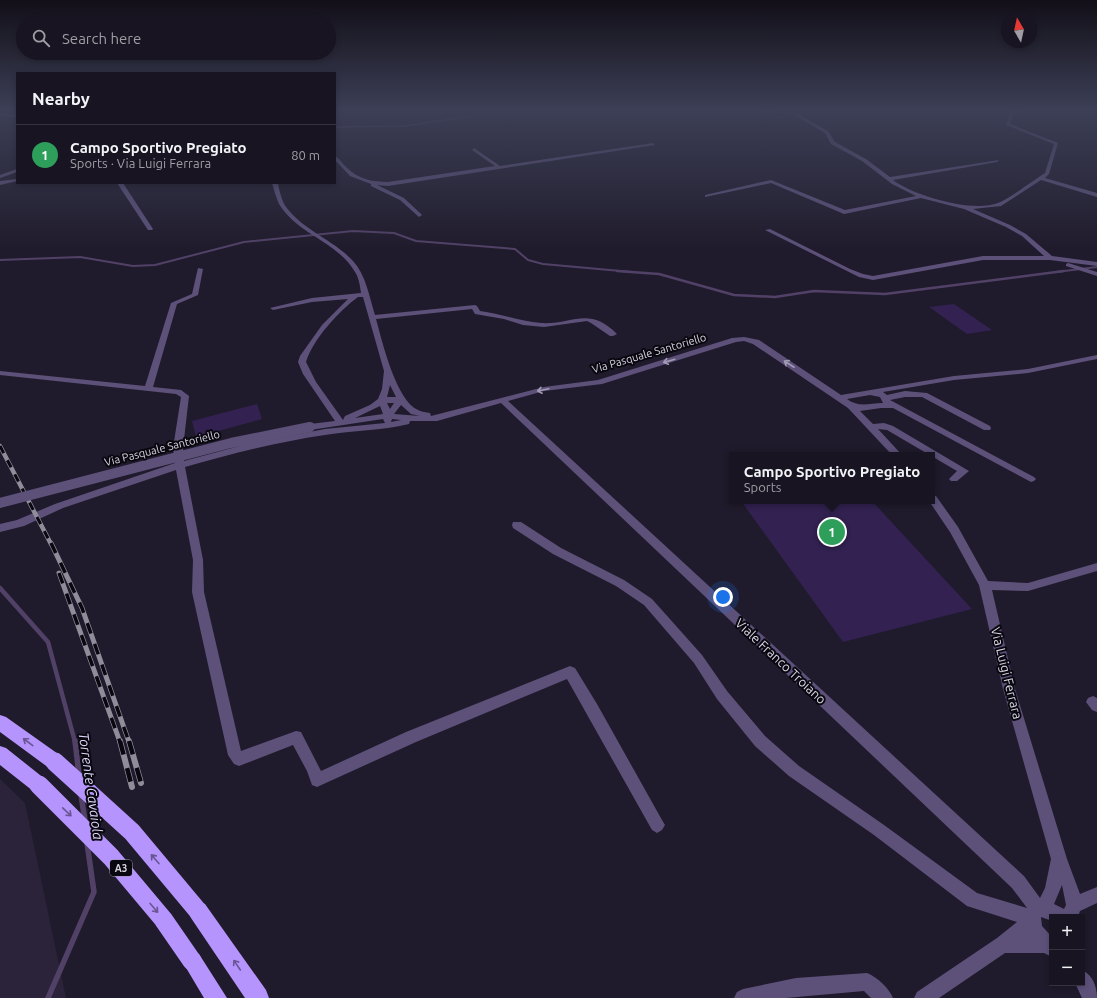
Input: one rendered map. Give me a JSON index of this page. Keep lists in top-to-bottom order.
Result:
{
  "streets": {
    "highway": ["A3"],
    "street": ["Via Pasquale Santoriello", "Viale Franco Troiano", "Via Luigi Ferrara"]
  },
  "crossings": [
    ["Via Pasquale Santoriello", "Viale Franco Troiano"],
    ["Viale Franco Troiano", "Via Luigi Ferrara"]
  ],
  "water": ["Torrente Cavaiola"],
  "north": "top",
  "page": {
    "search": "Search here",
    "heading": "Nearby",
    "list": [
      {
        "mark": "1",
        "name": "Campo Sportivo Pregiato",
        "note": "Sports · Via Luigi Ferrara",
        "value": "80 m"
      }
    ],
    "popup": ["Campo Sportivo Pregiato", "Sports"],
    "pins": "1",
    "map_buttons": ["+", "−"]
  }
}
